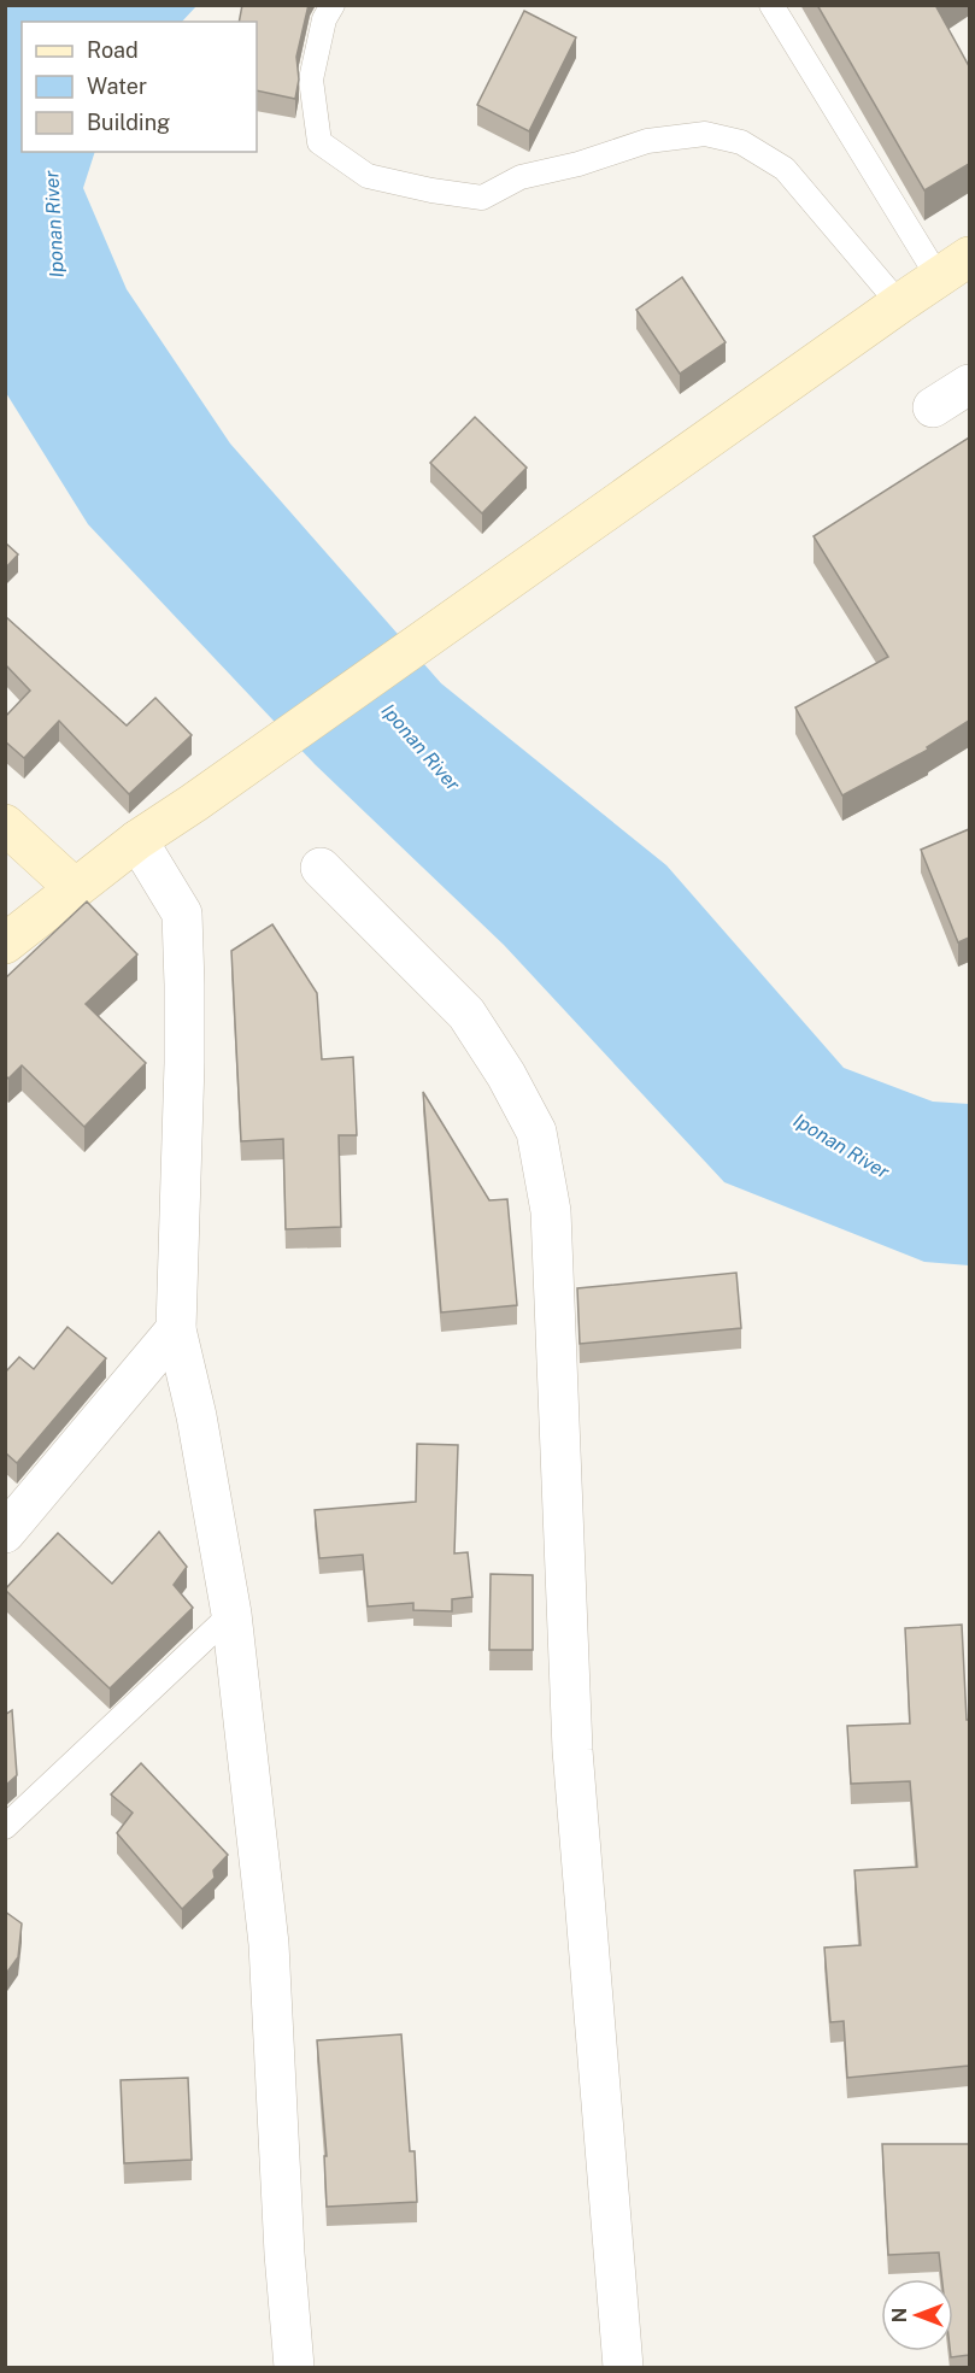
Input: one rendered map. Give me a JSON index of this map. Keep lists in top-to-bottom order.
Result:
{
  "water": ["Iponan River"],
  "legend": ["Road", "Water", "Building"],
  "north": "left"
}
